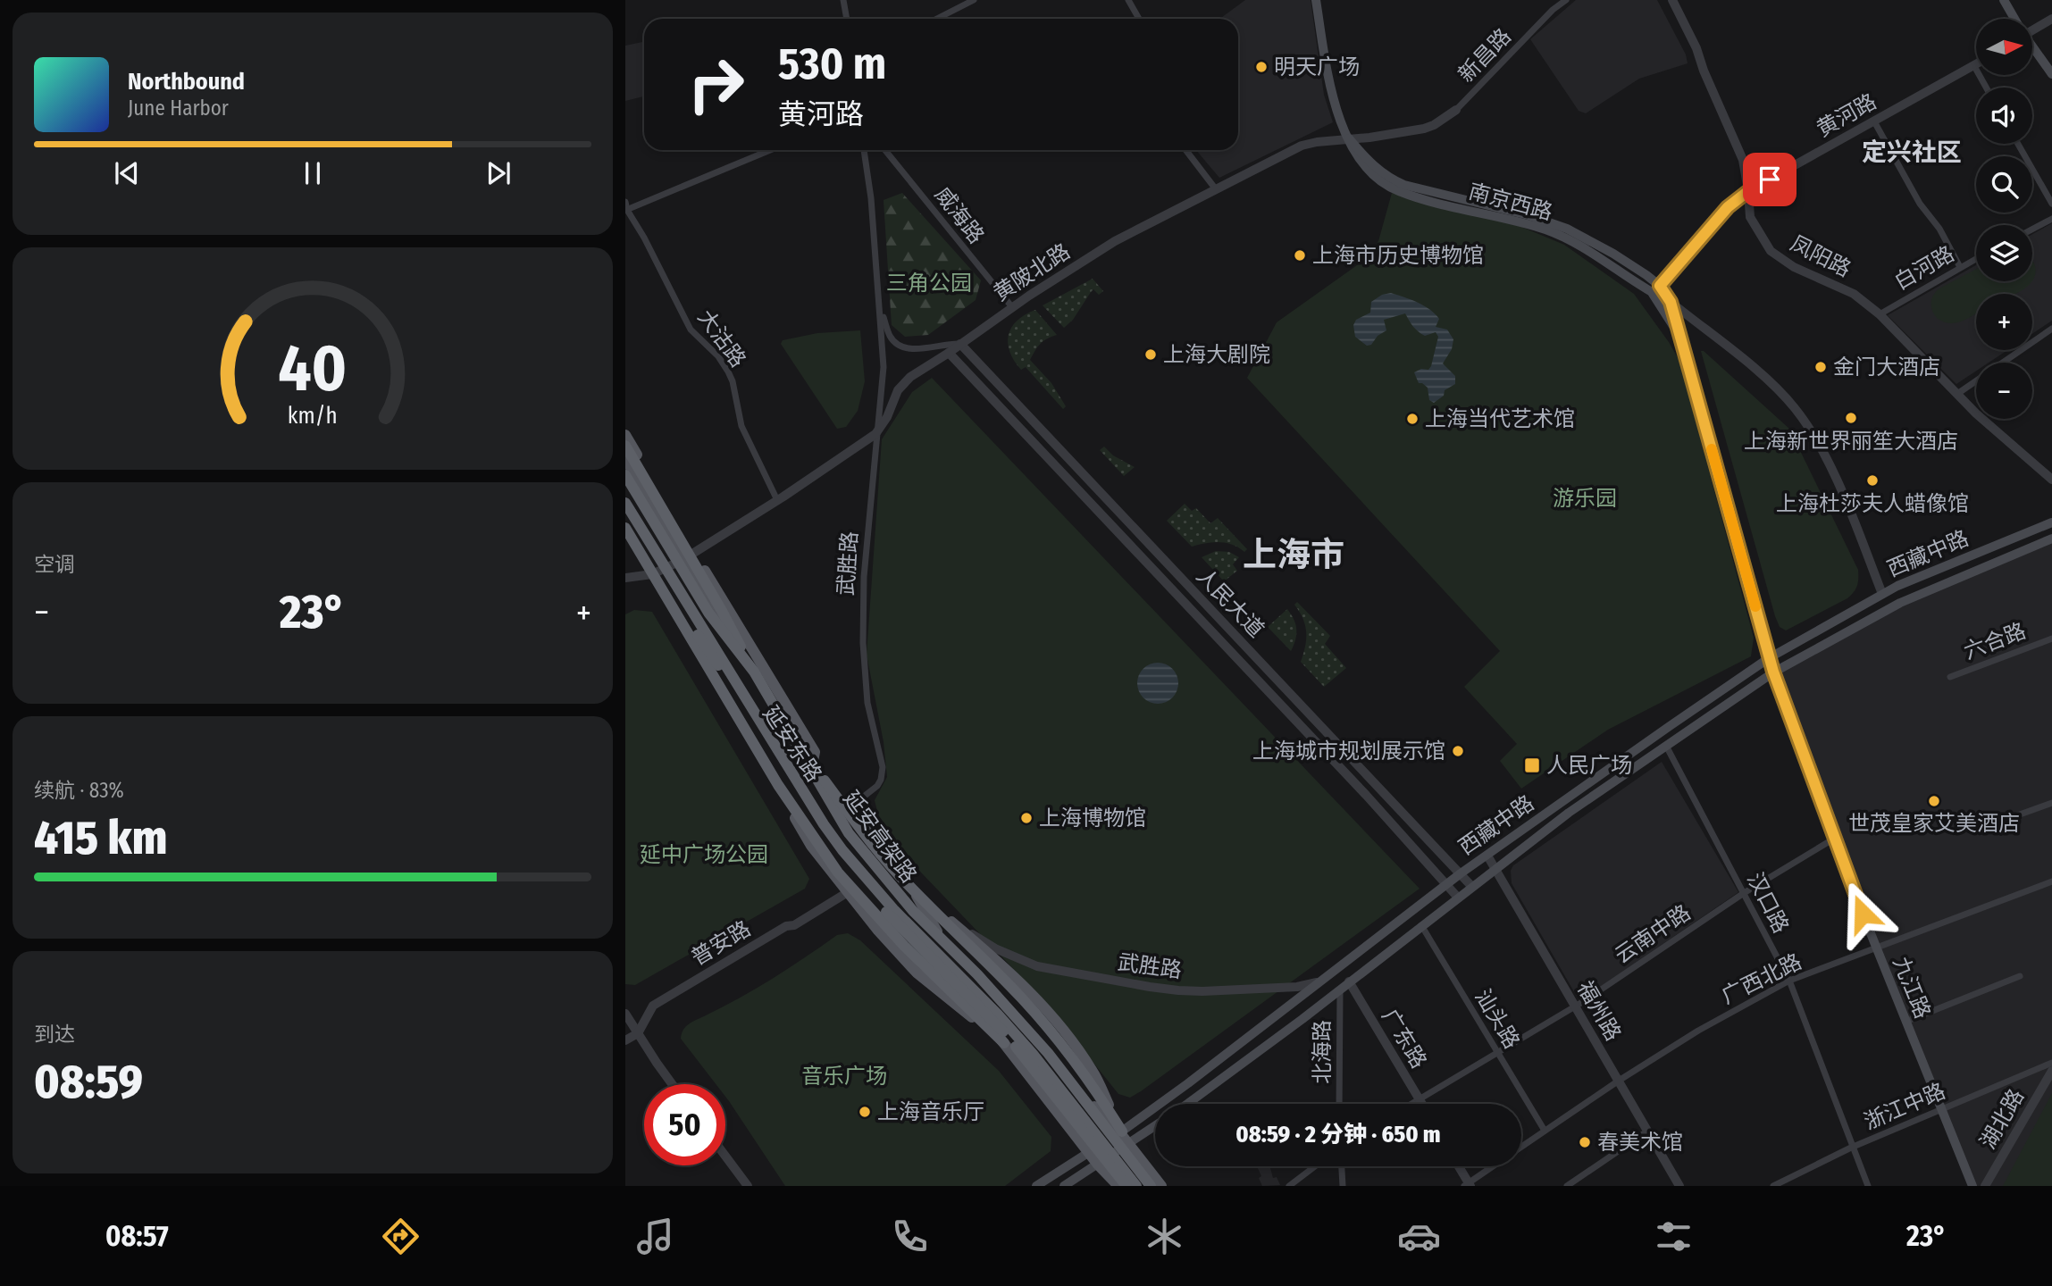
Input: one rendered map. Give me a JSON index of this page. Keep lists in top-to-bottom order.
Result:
{
  "streets": {
    "highway": ["延安高架路"],
    "main road": [
      "南京西路",
      "西藏中路",
      "延安东路",
      "九江路"
    ],
    "street": [
      "新昌路",
      "黄河路",
      "威海路",
      "凤阳路",
      "白河路",
      "黄陂北路",
      "大沽路",
      "武胜路",
      "人民大道",
      "六合路",
      "汉口路",
      "云南中路",
      "普安路",
      "广西北路",
      "福州路",
      "汕头路",
      "广东路",
      "北海路",
      "浙江中路",
      "湖北路"
    ]
  },
  "crossings": [
    ["新昌路", "黄陂北路"],
    ["黄河路", "南京西路"],
    ["黄河路", "凤阳路"],
    ["黄河路", "九江路"],
    ["南京西路", "黄陂北路"],
    ["南京西路", "西藏中路"],
    ["南京西路", "九江路"],
    ["威海路", "黄陂北路"],
    ["凤阳路", "白河路"],
    ["黄陂北路", "大沽路"],
    ["黄陂北路", "武胜路"],
    ["黄陂北路", "人民大道"],
    ["黄陂北路", "延安东路"],
    ["西藏中路", "武胜路"],
    ["西藏中路", "人民大道"],
    ["西藏中路", "延安东路"],
    ["西藏中路", "汉口路"],
    ["西藏中路", "九江路"],
    ["西藏中路", "福州路"],
    ["西藏中路", "汕头路"],
    ["西藏中路", "广东路"],
    ["西藏中路", "北海路"],
    ["武胜路", "人民大道"],
    ["武胜路", "延安东路"],
    ["延安东路", "延安高架路"],
    ["延安东路", "普安路"],
    ["汉口路", "云南中路"],
    ["汉口路", "广西北路"],
    ["汉口路", "浙江中路"],
    ["云南中路", "九江路"],
    ["云南中路", "福州路"],
    ["云南中路", "汕头路"],
    ["云南中路", "广东路"],
    ["广西北路", "九江路"],
    ["广西北路", "福州路"],
    ["广西北路", "汕头路"],
    ["九江路", "浙江中路"]
  ],
  "districts": ["定兴社区", "上海市"],
  "parks": [
    "三角公园",
    "游乐园",
    "延中广场公园",
    "音乐广场"
  ],
  "places": {
    "other": [
      "明天广场",
      "上海市历史博物馆",
      "上海大剧院",
      "金门大酒店",
      "上海新世界丽笙大酒店",
      "上海当代艺术馆",
      "上海杜莎夫人蜡像馆",
      "上海城市规划展示馆",
      "世茂皇家艾美酒店",
      "上海博物馆",
      "上海音乐厅",
      "春美术馆"
    ],
    "transit": ["人民广场"]
  },
  "north": "right",
  "page": {
    "map_buttons": ["+", "−"],
    "turn": ["530 m", "黄河路"],
    "song": ["Northbound", "June Harbor"],
    "tile": [
      "空调",
      ["续航 · 83%", "415 km"],
      ["到达", "08:59"]
    ],
    "heat": ["−", "23°", "+"],
    "limit": "50",
    "trip": "08:59 · 2 分钟 · 650 m",
    "tabs": ["08:57", "23°"],
    "gauge": ["40", "km/h"]
  }
}
